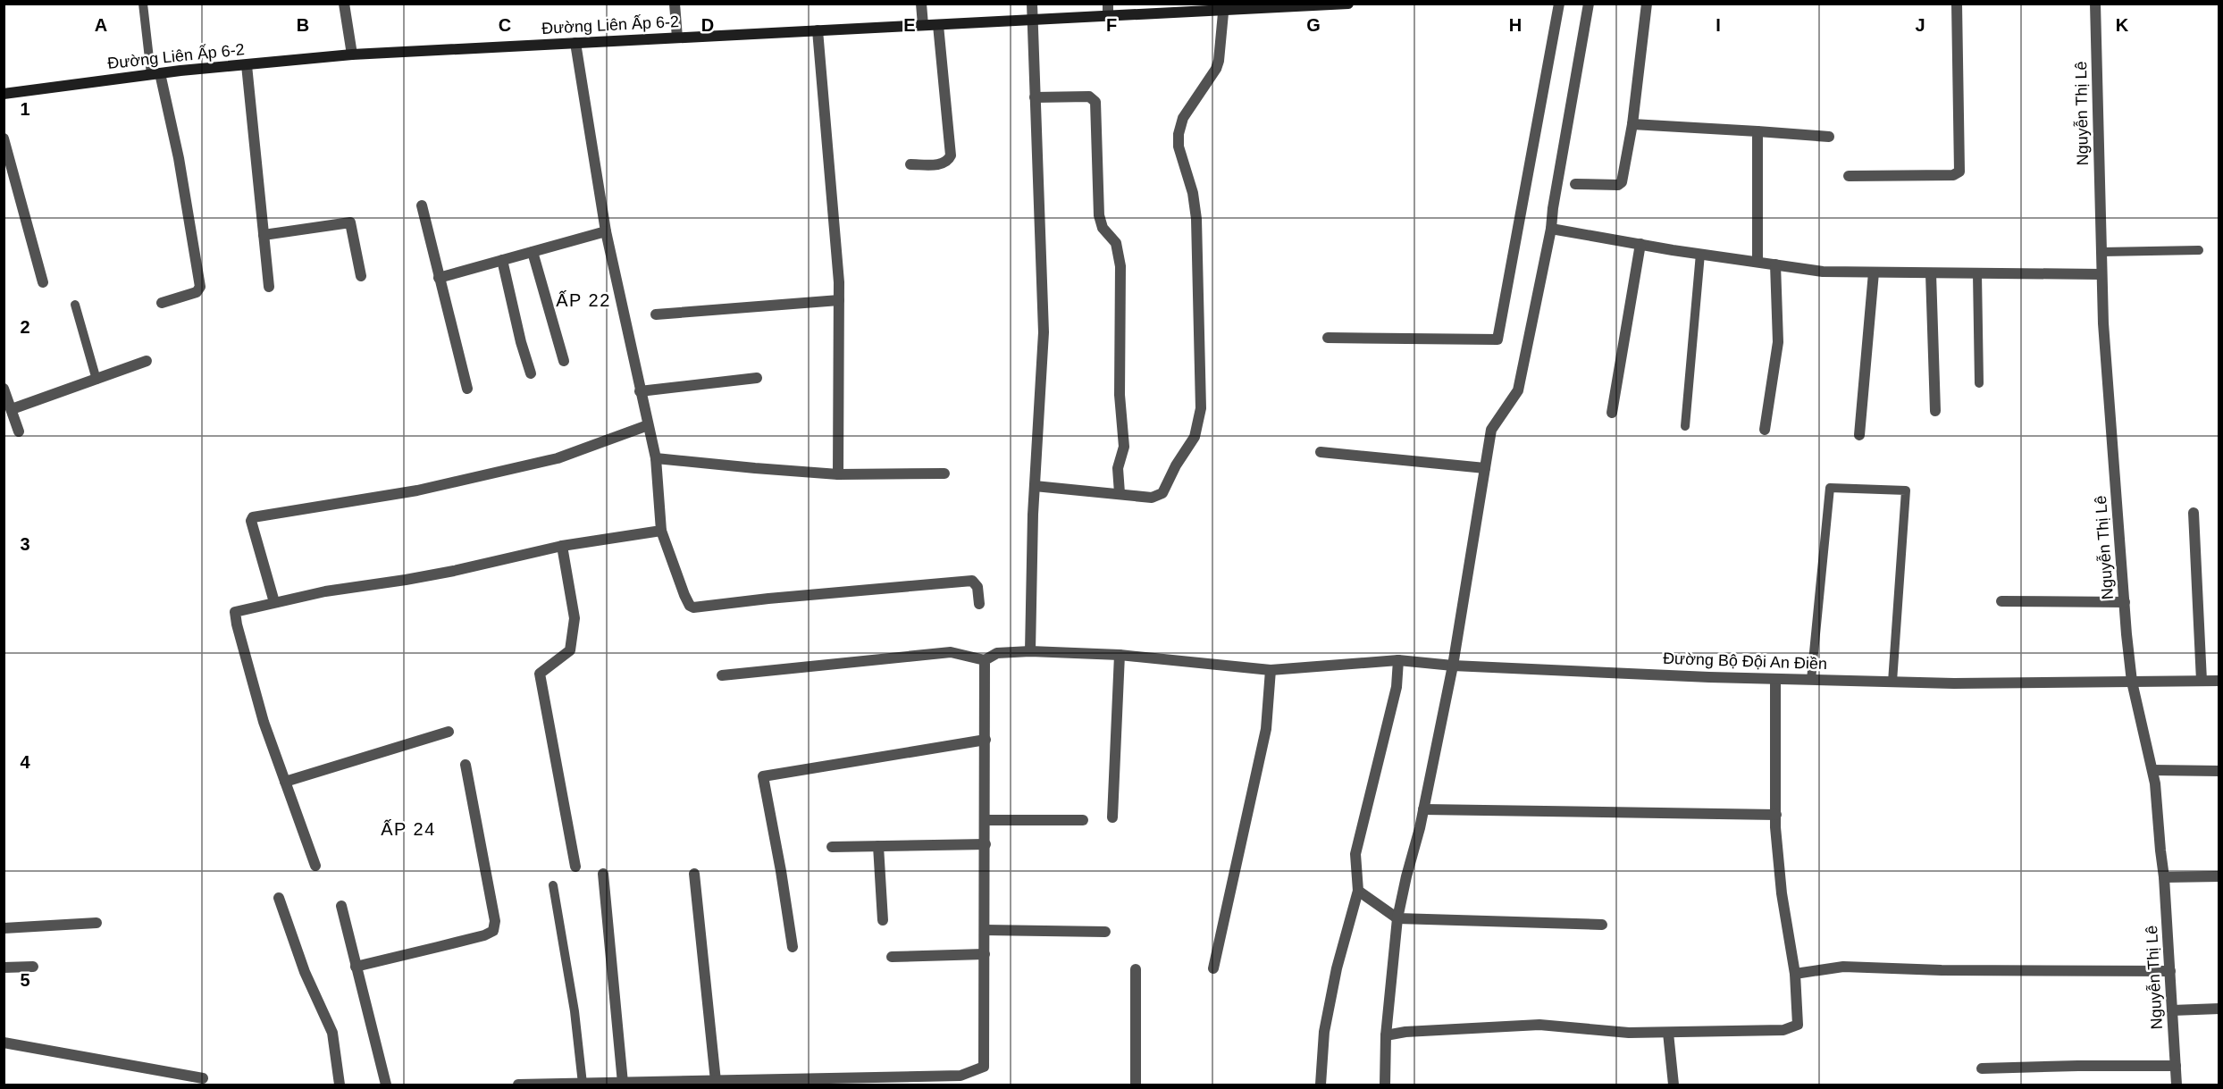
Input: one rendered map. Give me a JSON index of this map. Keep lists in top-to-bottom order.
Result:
{
  "streets": {
    "street": ["Đường Liên Ấp 6-2", "Nguyễn Thị Lê", "Đường Bộ Đội An Điền"]
  },
  "crossings": [
    ["Nguyễn Thị Lê", "Đường Bộ Đội An Điền"]
  ],
  "districts": ["ẤP 22", "ẤP 24"],
  "grid": {
    "columns": [
      "A",
      "B",
      "C",
      "D",
      "E",
      "F",
      "G",
      "H",
      "I",
      "J",
      "K"
    ],
    "rows": [
      "1",
      "2",
      "3",
      "4",
      "5"
    ]
  }
}
